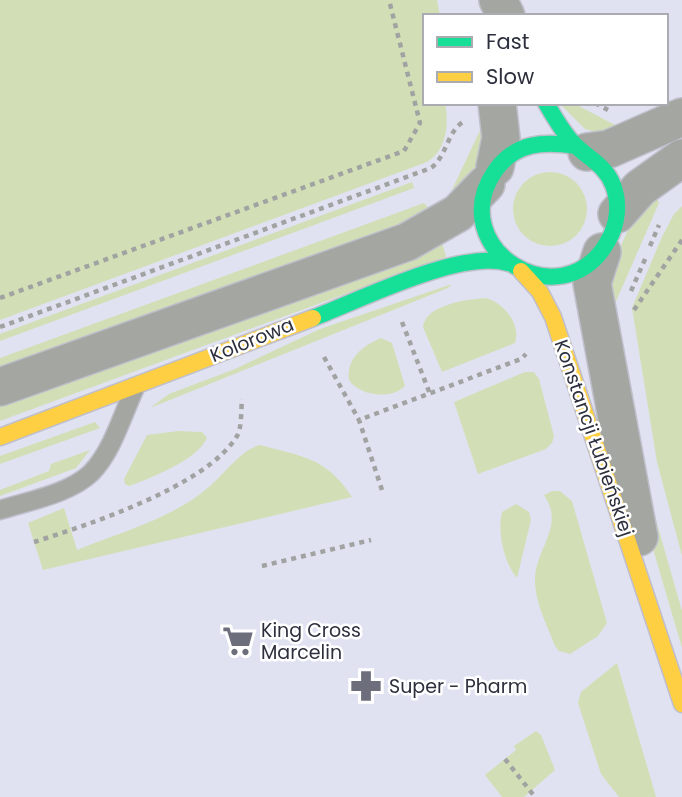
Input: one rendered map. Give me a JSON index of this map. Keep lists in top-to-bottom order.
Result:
{
  "streets": {
    "street": ["Kolorowa", "Konstancji Łubieńskiej"]
  },
  "crossings": [
    ["Kolorowa", "Konstancji Łubieńskiej"]
  ],
  "places": {
    "supermarket": ["King Cross Marcelin"],
    "pharmacy": ["Super - Pharm"]
  },
  "legend": ["Fast", "Slow"]
}
